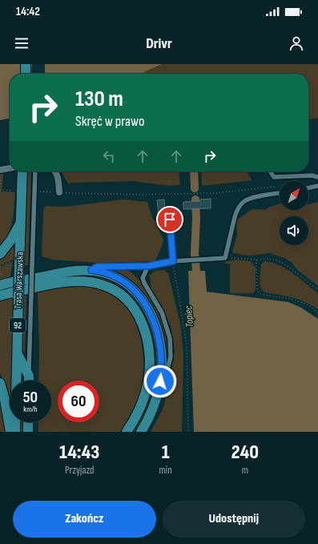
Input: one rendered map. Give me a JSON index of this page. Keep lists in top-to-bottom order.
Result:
{
  "streets": {
    "main road": ["Trasa Warszawska", "92"]
  },
  "water": ["Topiec"],
  "north": "top right",
  "page": {
    "status": "14:42",
    "header": "Drivr",
    "turn": ["130 m", "Skręć w prawo"],
    "speed": "50 km/h",
    "limit": "60",
    "eta": [
      "14:43",
      "Przyjazd",
      "1",
      "min",
      "240",
      "m"
    ],
    "buttons": ["Zakończ", "Udostępnij"]
  }
}
